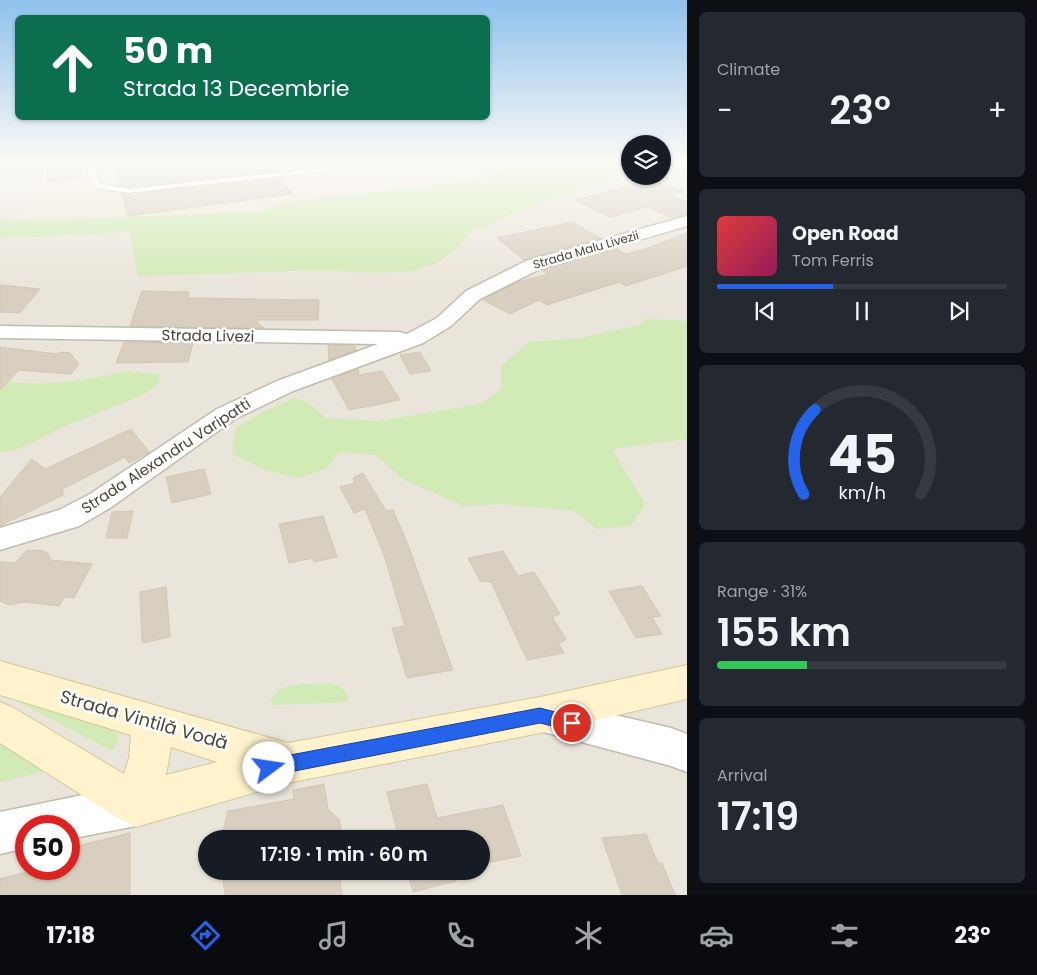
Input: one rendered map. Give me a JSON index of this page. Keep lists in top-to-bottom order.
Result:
{
  "streets": {
    "main road": ["Strada Vintilă Vodă"],
    "street": ["Strada Malu Livezii", "Strada Livezi", "Strada Alexandru Varipatti"]
  },
  "crossings": [
    ["Strada Malu Livezii", "Strada Livezi"],
    ["Strada Malu Livezii", "Strada Alexandru Varipatti"],
    ["Strada Livezi", "Strada Alexandru Varipatti"]
  ],
  "page": {
    "tile": [
      "Climate",
      ["Range · 31%", "155 km"],
      ["Arrival", "17:19"]
    ],
    "turn": ["50 m", "Strada 13 Decembrie"],
    "heat": ["−", "23°", "+"],
    "song": ["Open Road", "Tom Ferris"],
    "limit": "50",
    "trip": "17:19 · 1 min · 60 m",
    "tabs": ["17:18", "23°"],
    "gauge": ["45", "km/h"]
  }
}
